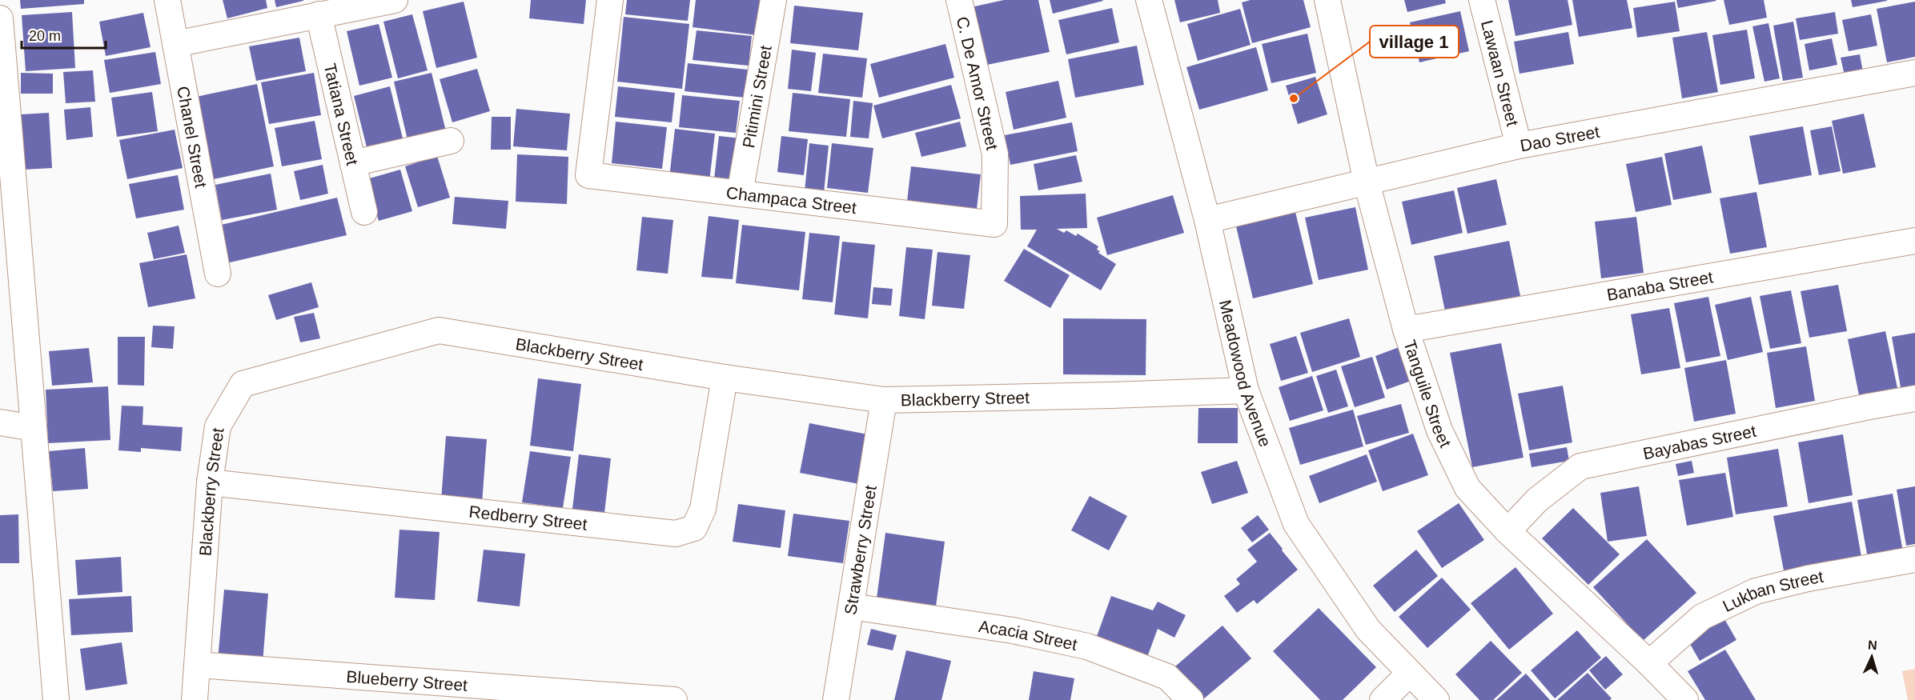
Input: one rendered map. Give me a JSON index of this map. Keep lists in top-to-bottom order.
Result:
{
  "streets": {
    "street": [
      "Lawaan Street",
      "C. De Amor Street",
      "Pitimini Street",
      "Tatiana Street",
      "Chanel Street",
      "Dao Street",
      "Champaca Street",
      "Banaba Street",
      "Blackberry Street",
      "Meadowood Avenue",
      "Tanguile Street",
      "Bayabas Street",
      "Redberry Street",
      "Strawberry Street",
      "Lukban Street",
      "Acacia Street",
      "Blueberry Street"
    ]
  },
  "crossings": [
    ["Lawaan Street", "Dao Street"],
    ["C. De Amor Street", "Champaca Street"],
    ["Pitimini Street", "Champaca Street"],
    ["Dao Street", "Meadowood Avenue"],
    ["Dao Street", "Tanguile Street"],
    ["Banaba Street", "Tanguile Street"],
    ["Blackberry Street", "Meadowood Avenue"],
    ["Blackberry Street", "Redberry Street"],
    ["Blackberry Street", "Strawberry Street"],
    ["Blackberry Street", "Blueberry Street"],
    ["Tanguile Street", "Bayabas Street"],
    ["Tanguile Street", "Lukban Street"],
    ["Strawberry Street", "Acacia Street"]
  ],
  "places": ["village 1"],
  "scale_bar": "20 m",
  "north": "top"
}
